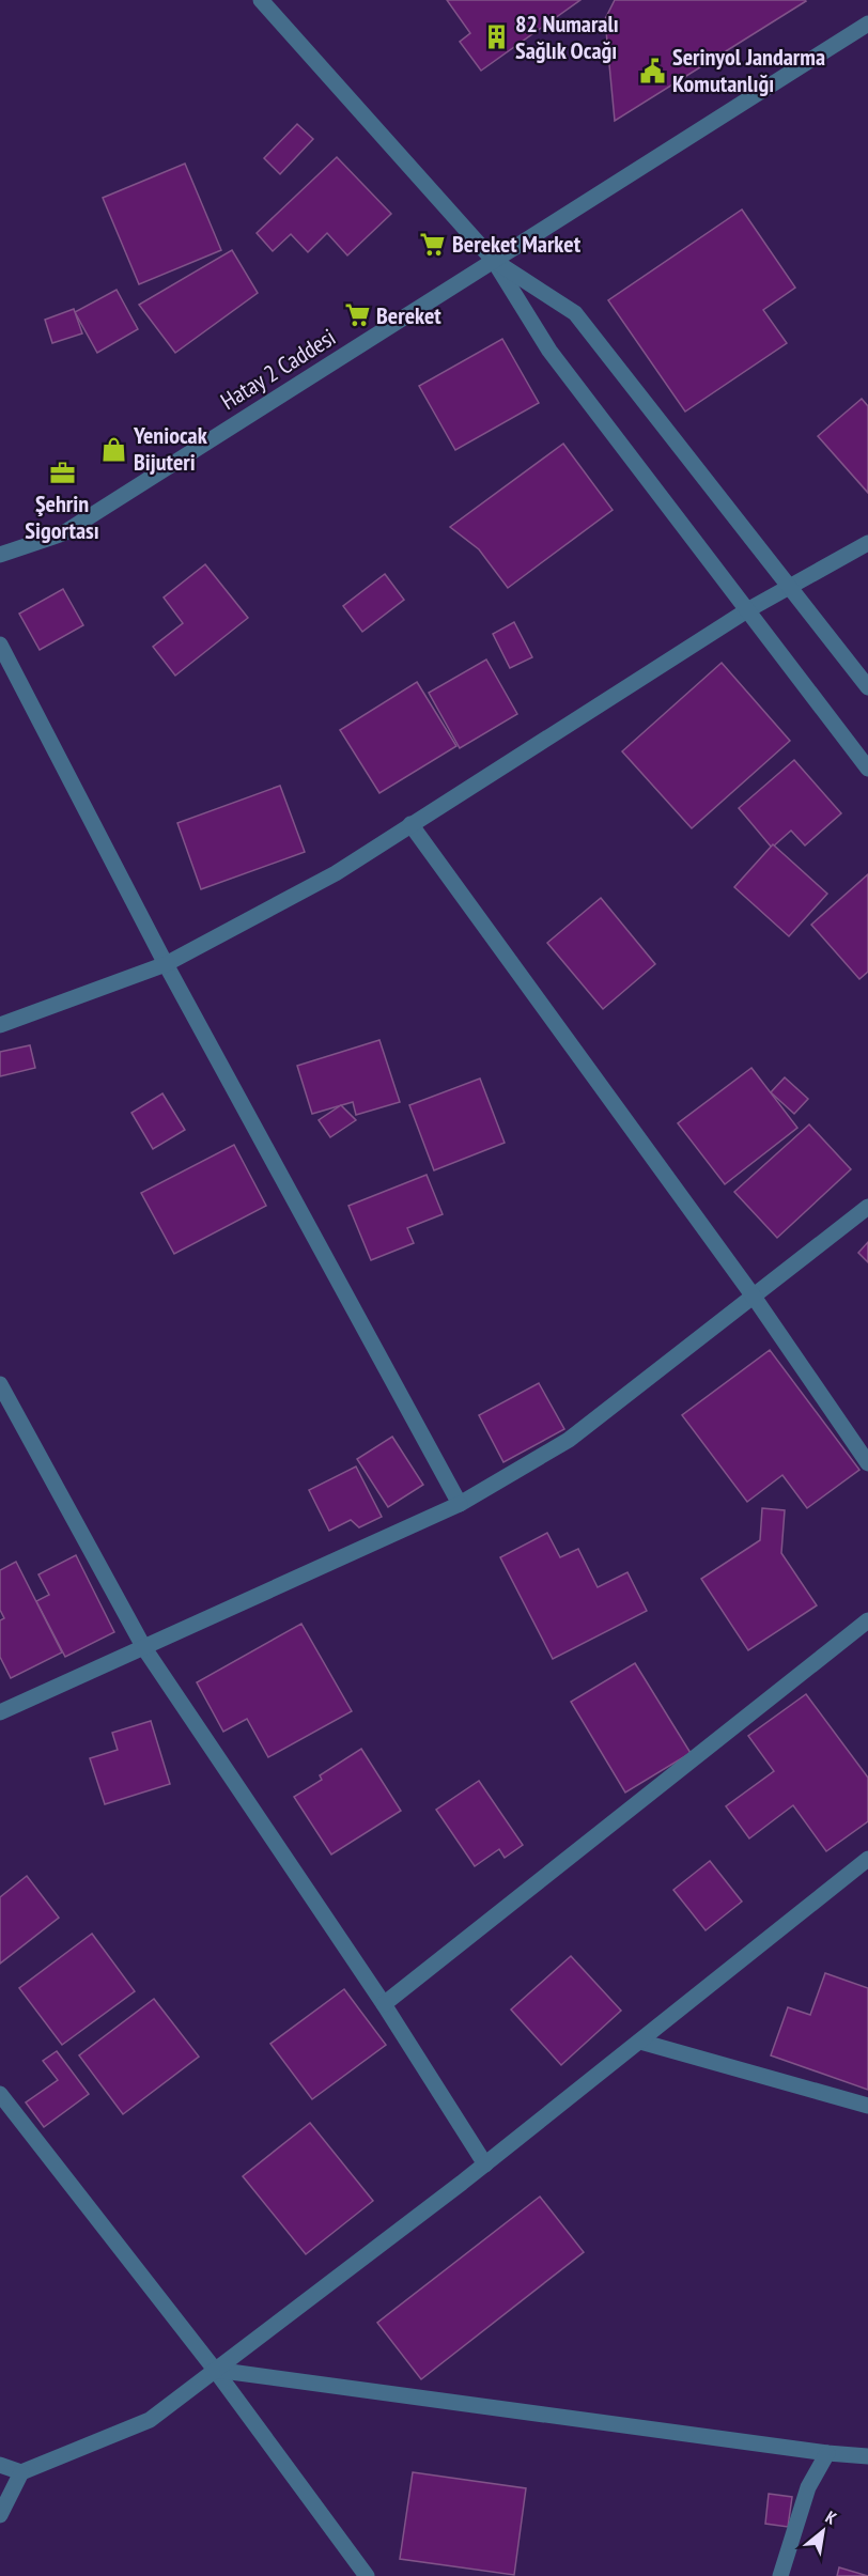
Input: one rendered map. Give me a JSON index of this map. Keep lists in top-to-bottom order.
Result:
{
  "streets": {
    "street": ["Hatay 2 Caddesi"]
  },
  "places": {
    "building": ["82 Numaralı Sağlık Ocağı"],
    "public building": ["Serinyol Jandarma Komutanlığı"],
    "supermarket": ["Bereket Market", "Bereket"],
    "shop": ["Yeniocak Bijuteri"],
    "office": ["Şehrin Sigortası"]
  },
  "north": "top right"
}
